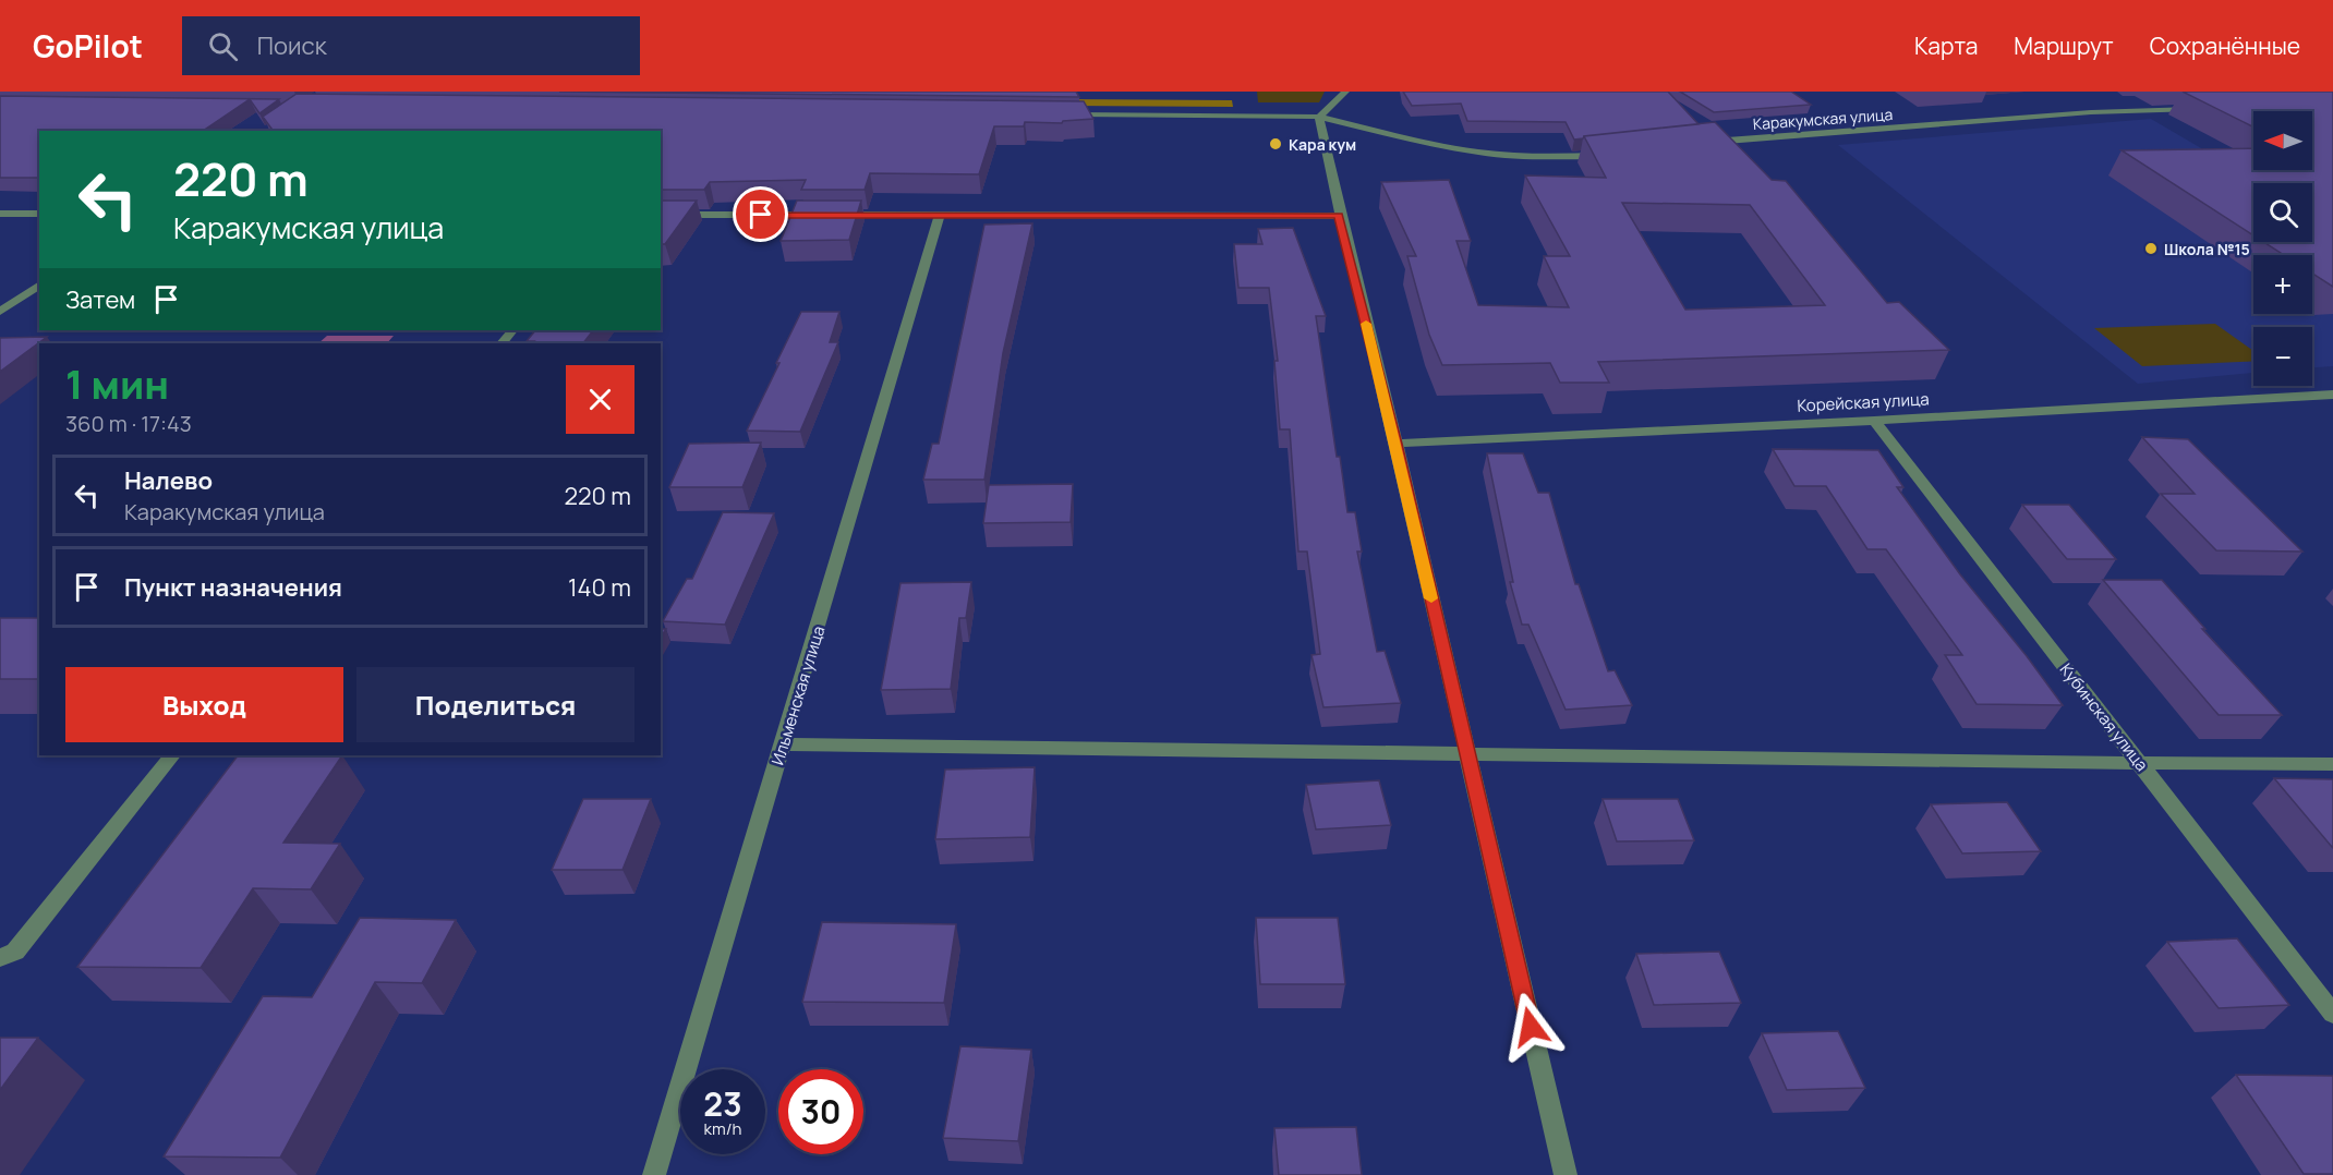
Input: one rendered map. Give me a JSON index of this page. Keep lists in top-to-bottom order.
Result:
{
  "streets": {
    "street": [
      "Каракумская улица",
      "Корейская улица",
      "Ильменская улица",
      "Кубинская улица"
    ]
  },
  "crossings": [
    ["Корейская улица", "Кубинская улица"]
  ],
  "places": ["Кара кум", "Школа №15"],
  "north": "left",
  "page": {
    "header": "GoPilot",
    "search": "Поиск",
    "nav": ["Карта", "Маршрут", "Сохранённые"],
    "map_buttons": ["+", "−"],
    "turn": ["220 m", "Каракумская улица"],
    "then": "Затем",
    "heading": ["1 мин", "360 m · 17:43"],
    "list": [
      {
        "name": "Налево",
        "note": "Каракумская улица",
        "value": "220 m"
      },
      {
        "name": "Пункт назначения",
        "value": "140 m"
      }
    ],
    "buttons": ["Выход", "Поделиться"],
    "speed": "23 km/h",
    "limit": "30"
  }
}
